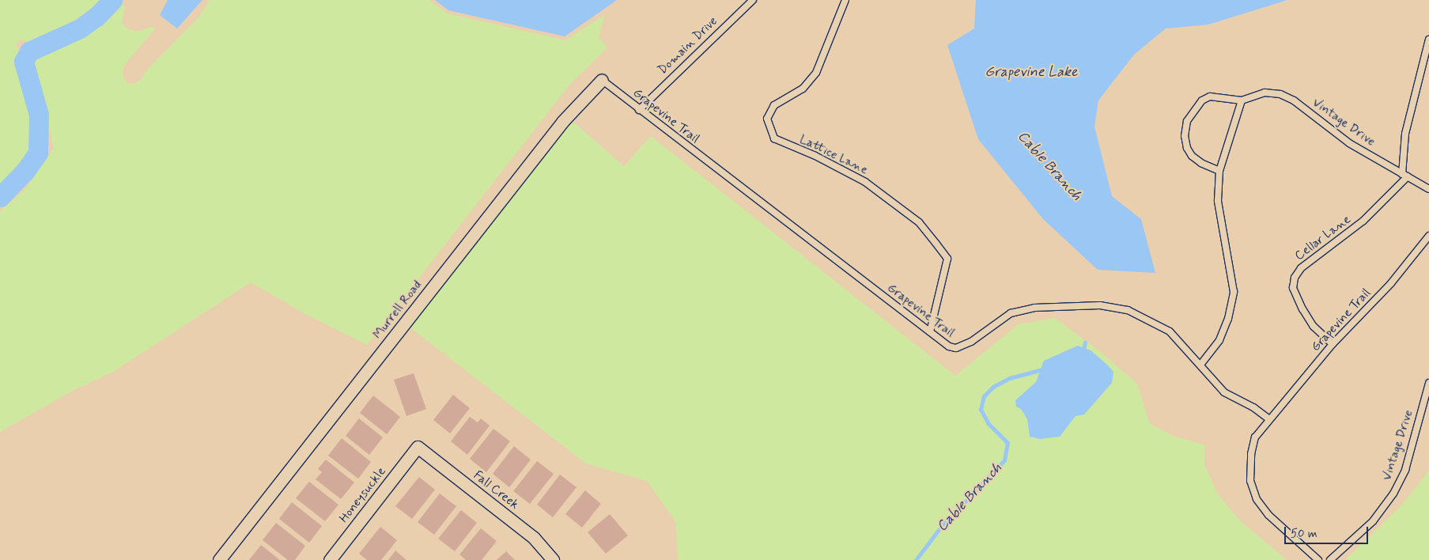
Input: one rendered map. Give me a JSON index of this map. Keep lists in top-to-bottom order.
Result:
{
  "streets": {
    "street": ["Murrell Road", "Fall Creek", "Honeysuckle"],
    "lane": [
      "Domain Drive",
      "Grapevine Trail",
      "Vintage Drive",
      "Lattice Lane",
      "Cellar Lane"
    ]
  },
  "crossings": [
    ["Domain Drive", "Grapevine Trail"],
    ["Grapevine Trail", "Lattice Lane"],
    ["Grapevine Trail", "Cellar Lane"],
    ["Grapevine Trail", "Murrell Road"],
    ["Vintage Drive", "Cellar Lane"],
    ["Fall Creek", "Honeysuckle"]
  ],
  "water": ["Grapevine Lake", "Cable Branch"],
  "scale_bar": "50 m"
}
